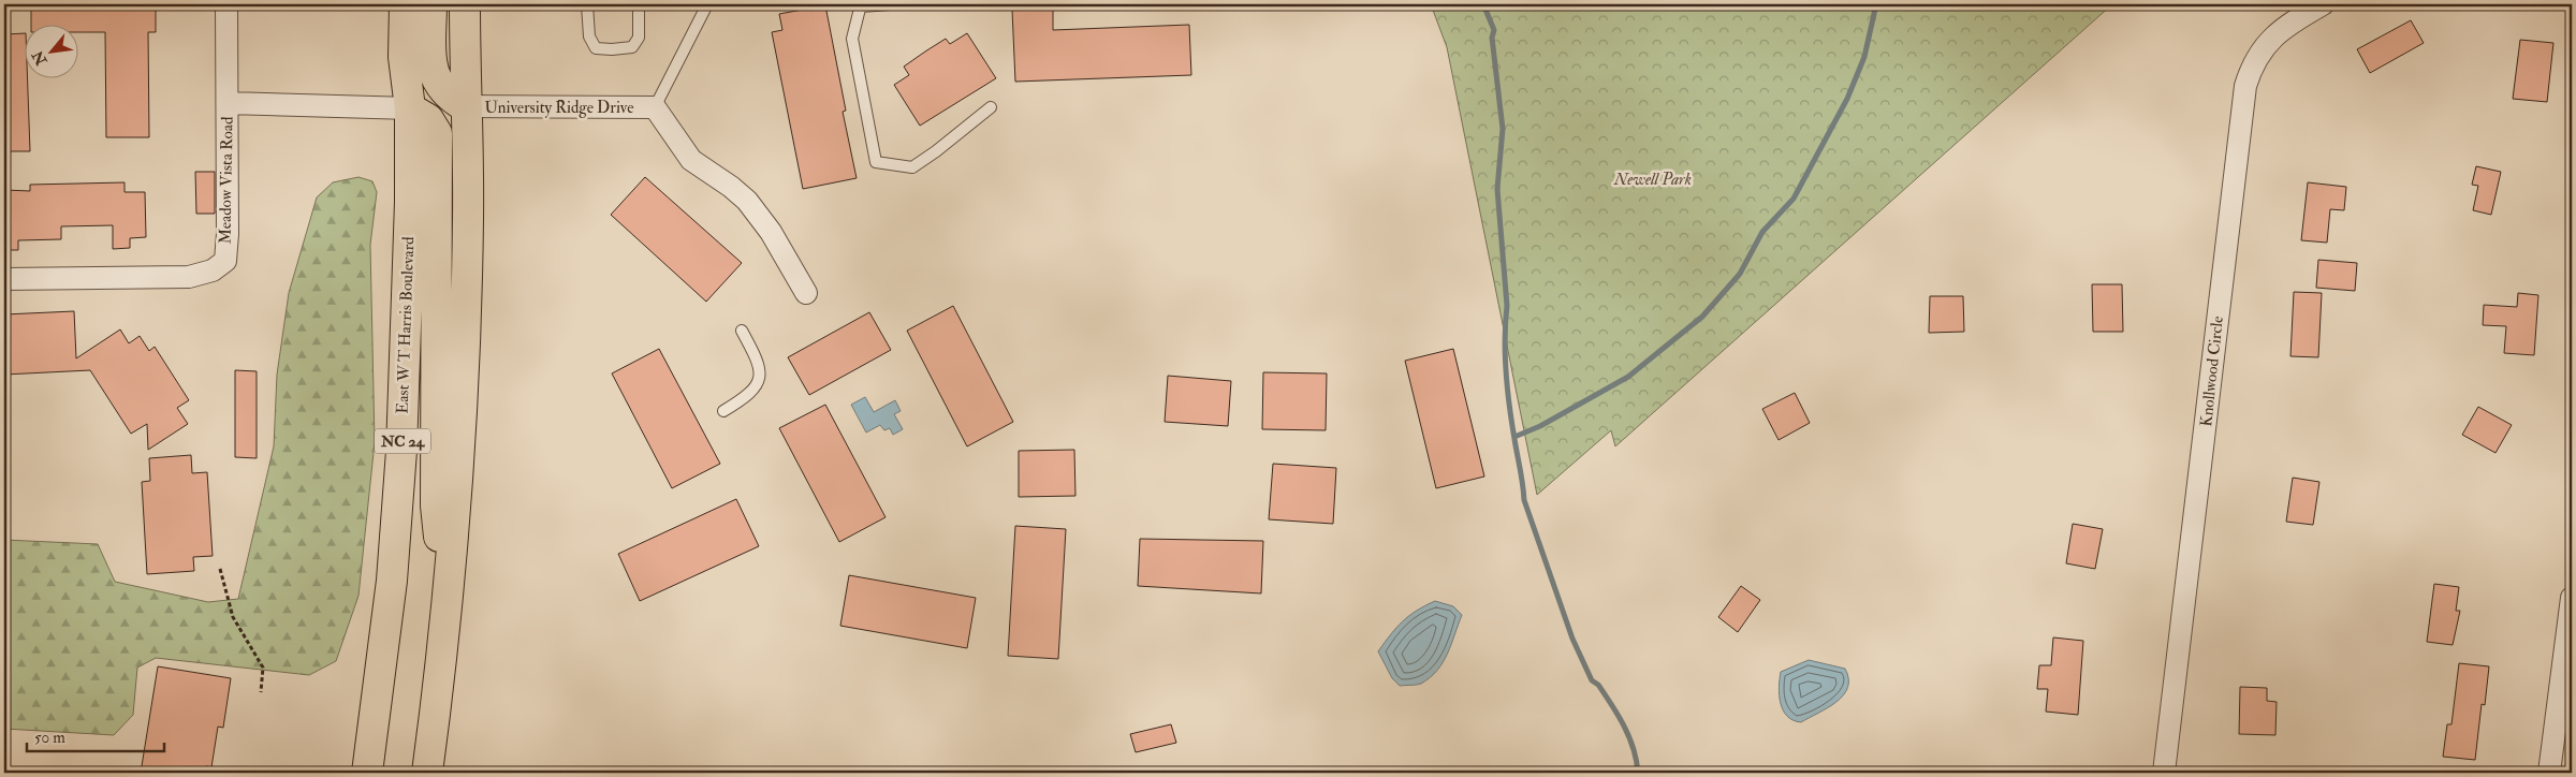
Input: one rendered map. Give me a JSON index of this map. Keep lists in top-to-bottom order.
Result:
{
  "streets": {
    "main road": ["East W T Harris Boulevard", "NC 24"],
    "street": ["University Ridge Drive", "Meadow Vista Road", "Knollwood Circle"]
  },
  "parks": ["Newell Park"],
  "scale_bar": "50 m",
  "north": "bottom left"
}
